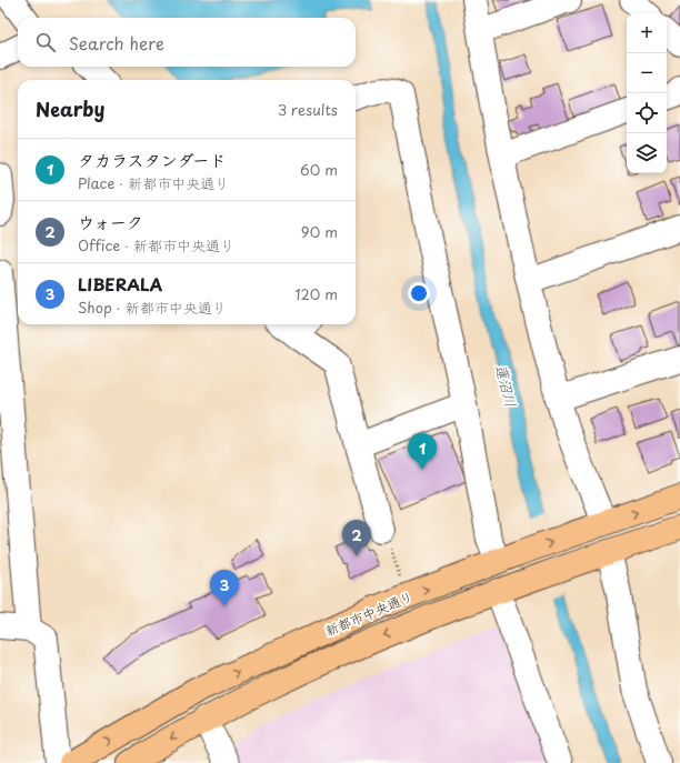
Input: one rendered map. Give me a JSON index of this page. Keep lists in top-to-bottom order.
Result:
{
  "streets": {
    "main road": ["新都市中央通り"]
  },
  "water": ["蓮沼川"],
  "page": {
    "map_buttons": ["+", "−"],
    "search": "Search here",
    "heading": ["Nearby", "3 results"],
    "list": [
      {
        "mark": "1",
        "name": "タカラスタンダード",
        "note": "Place · 新都市中央通り",
        "value": "60 m"
      },
      {
        "mark": "2",
        "name": "ウォーク",
        "note": "Office · 新都市中央通り",
        "value": "90 m"
      },
      {
        "mark": "3",
        "name": "LIBERALA",
        "note": "Shop · 新都市中央通り",
        "value": "120 m"
      }
    ],
    "pins": ["1", "2", "3"]
  }
}
